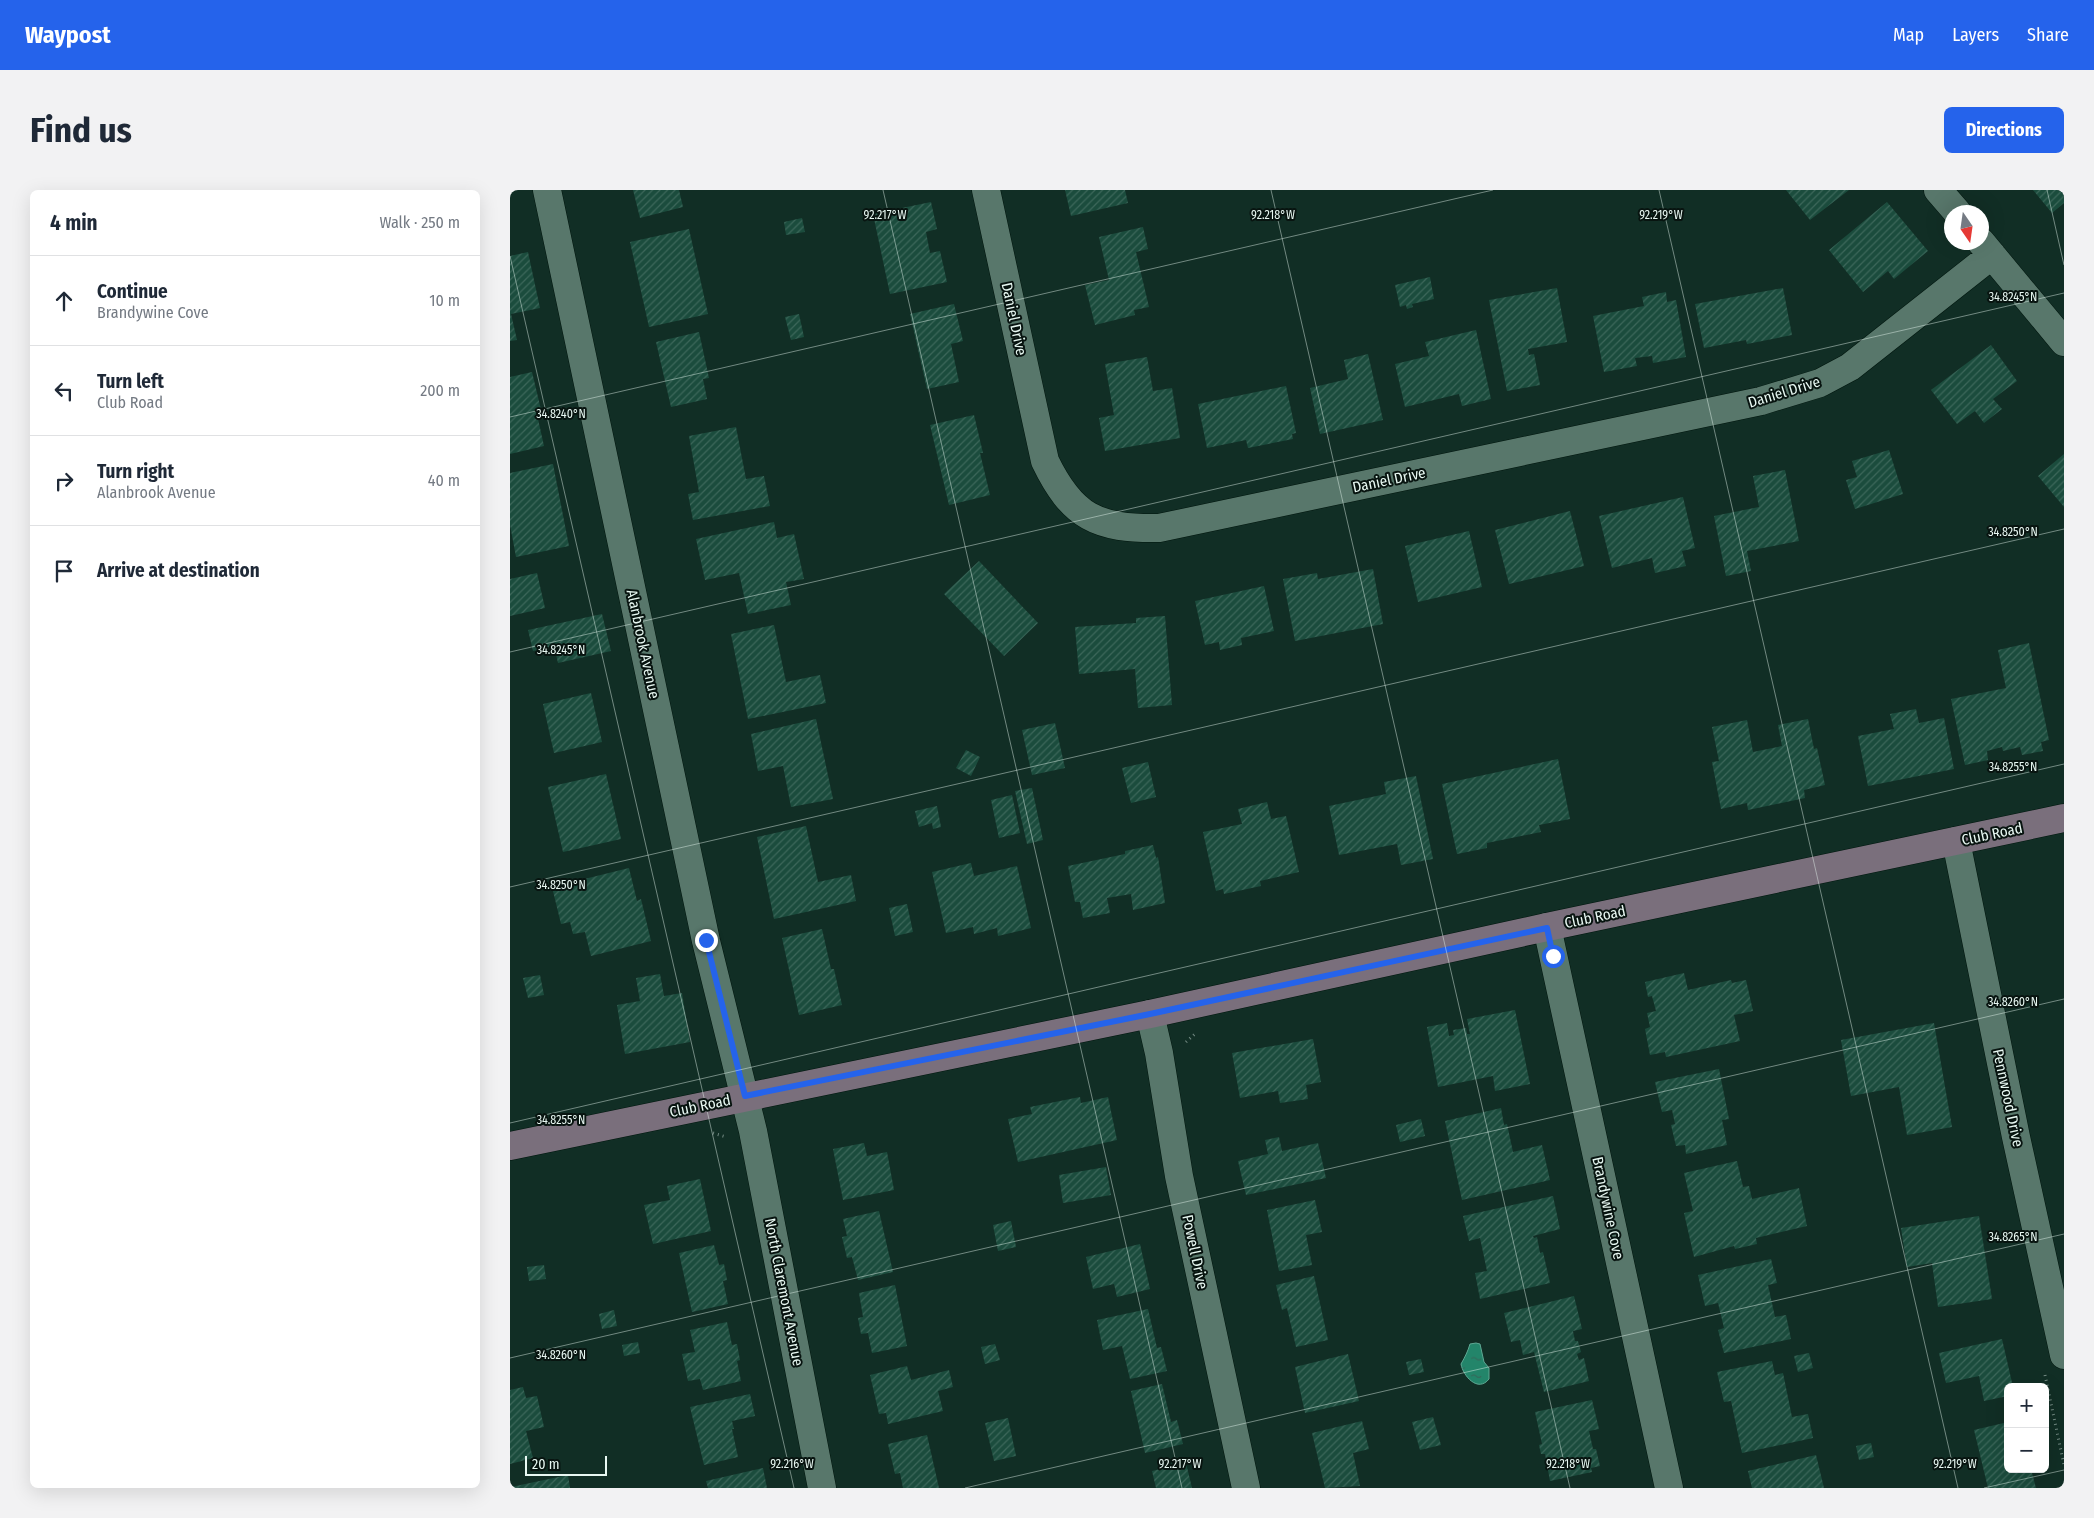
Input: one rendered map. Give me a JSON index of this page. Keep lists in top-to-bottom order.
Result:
{
  "streets": {
    "street": [
      "Daniel Drive",
      "Alanbrook Avenue",
      "Club Road",
      "Pennwood Drive",
      "Brandywine Cove",
      "Powell Drive",
      "North Claremont Avenue"
    ]
  },
  "crossings": [
    ["Alanbrook Avenue", "Club Road"],
    ["Alanbrook Avenue", "North Claremont Avenue"],
    ["Club Road", "Pennwood Drive"],
    ["Club Road", "Brandywine Cove"],
    ["Club Road", "Powell Drive"],
    ["Club Road", "North Claremont Avenue"]
  ],
  "scale_bar": "20 m",
  "north": "bottom",
  "page": {
    "header": "Waypost",
    "nav": ["Map", "Layers", "Share"],
    "buttons": "Directions",
    "title": "Find us",
    "heading": ["4 min", "Walk · 250 m"],
    "list": [
      ["Continue", "Brandywine Cove", "10 m"],
      ["Turn left", "Club Road", "200 m"],
      ["Turn right", "Alanbrook Avenue", "40 m"],
      "Arrive at destination"
    ],
    "map_buttons": ["+", "−"],
    "scale": "20 m"
  },
  "coordinates": [
    "92.217°W",
    "92.218°W",
    "92.219°W",
    "34.8245°N",
    "34.8240°N",
    "34.8250°N",
    "34.8255°N",
    "34.8260°N",
    "34.8265°N",
    "92.216°W"
  ]
}
